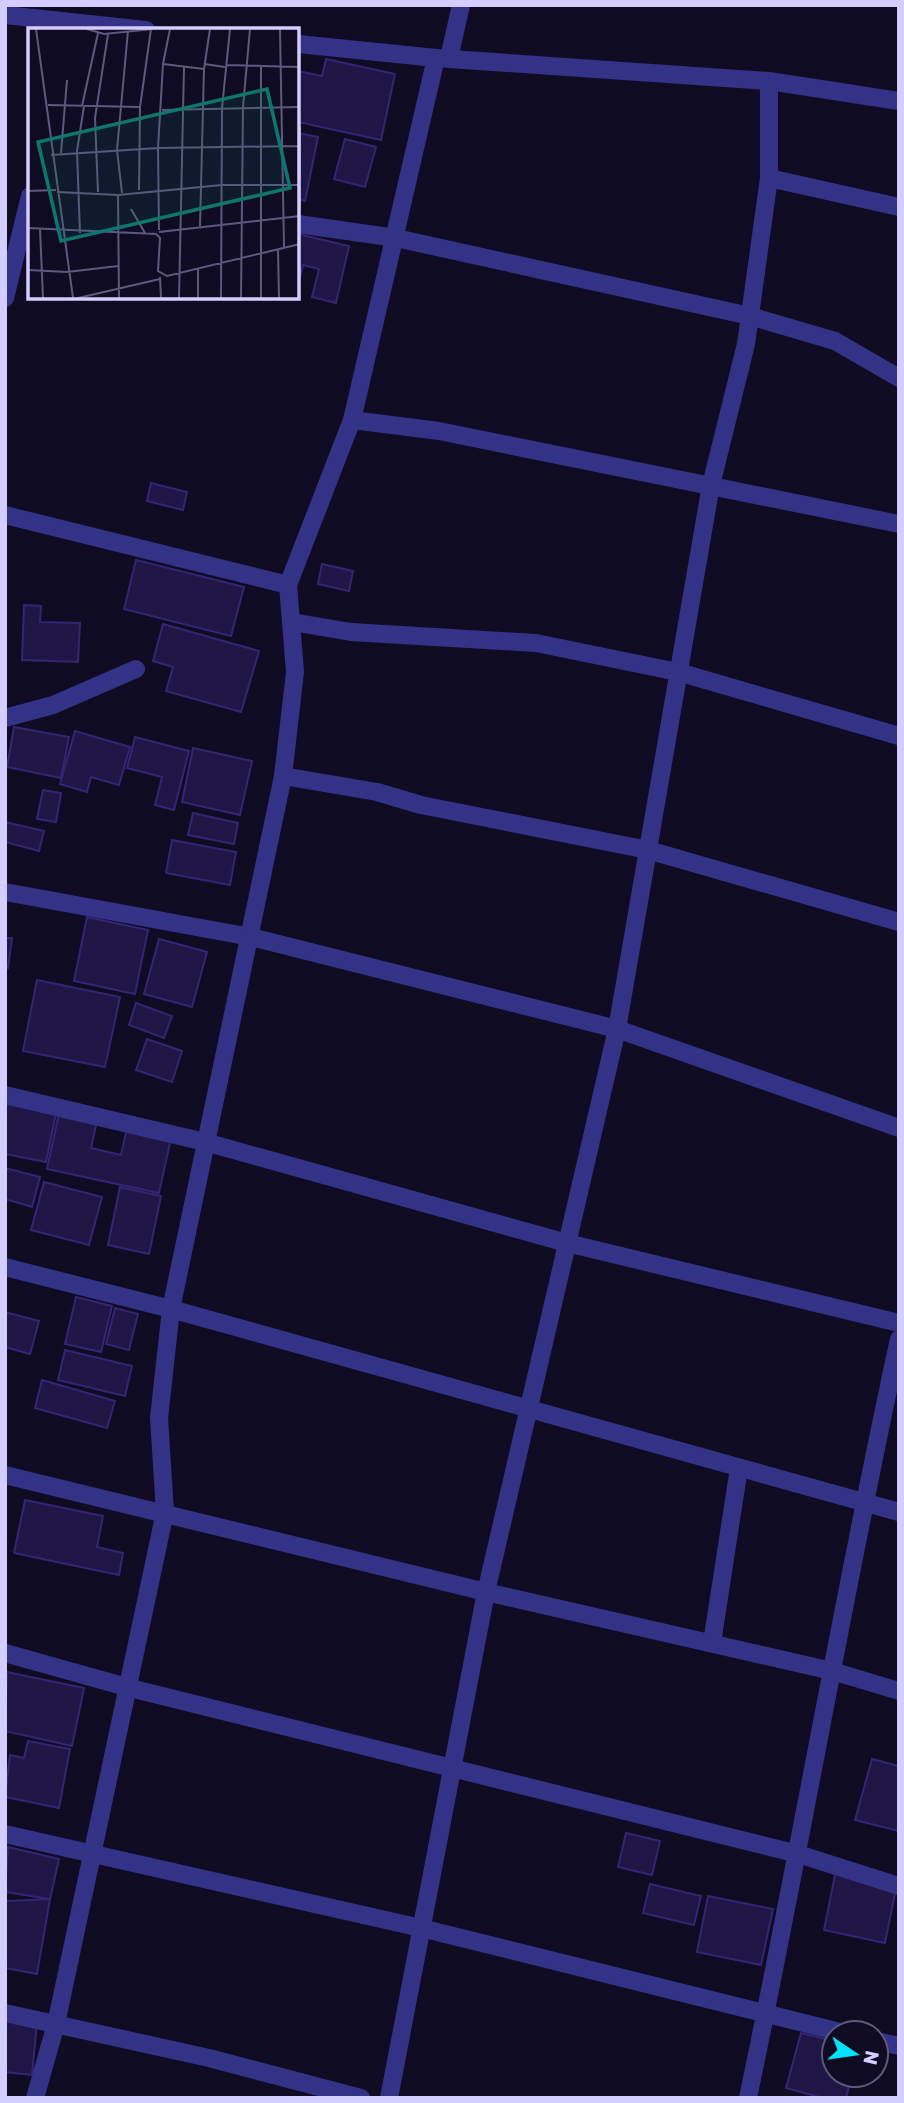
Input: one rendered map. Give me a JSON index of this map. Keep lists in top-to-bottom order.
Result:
{
  "north": "right"
}
